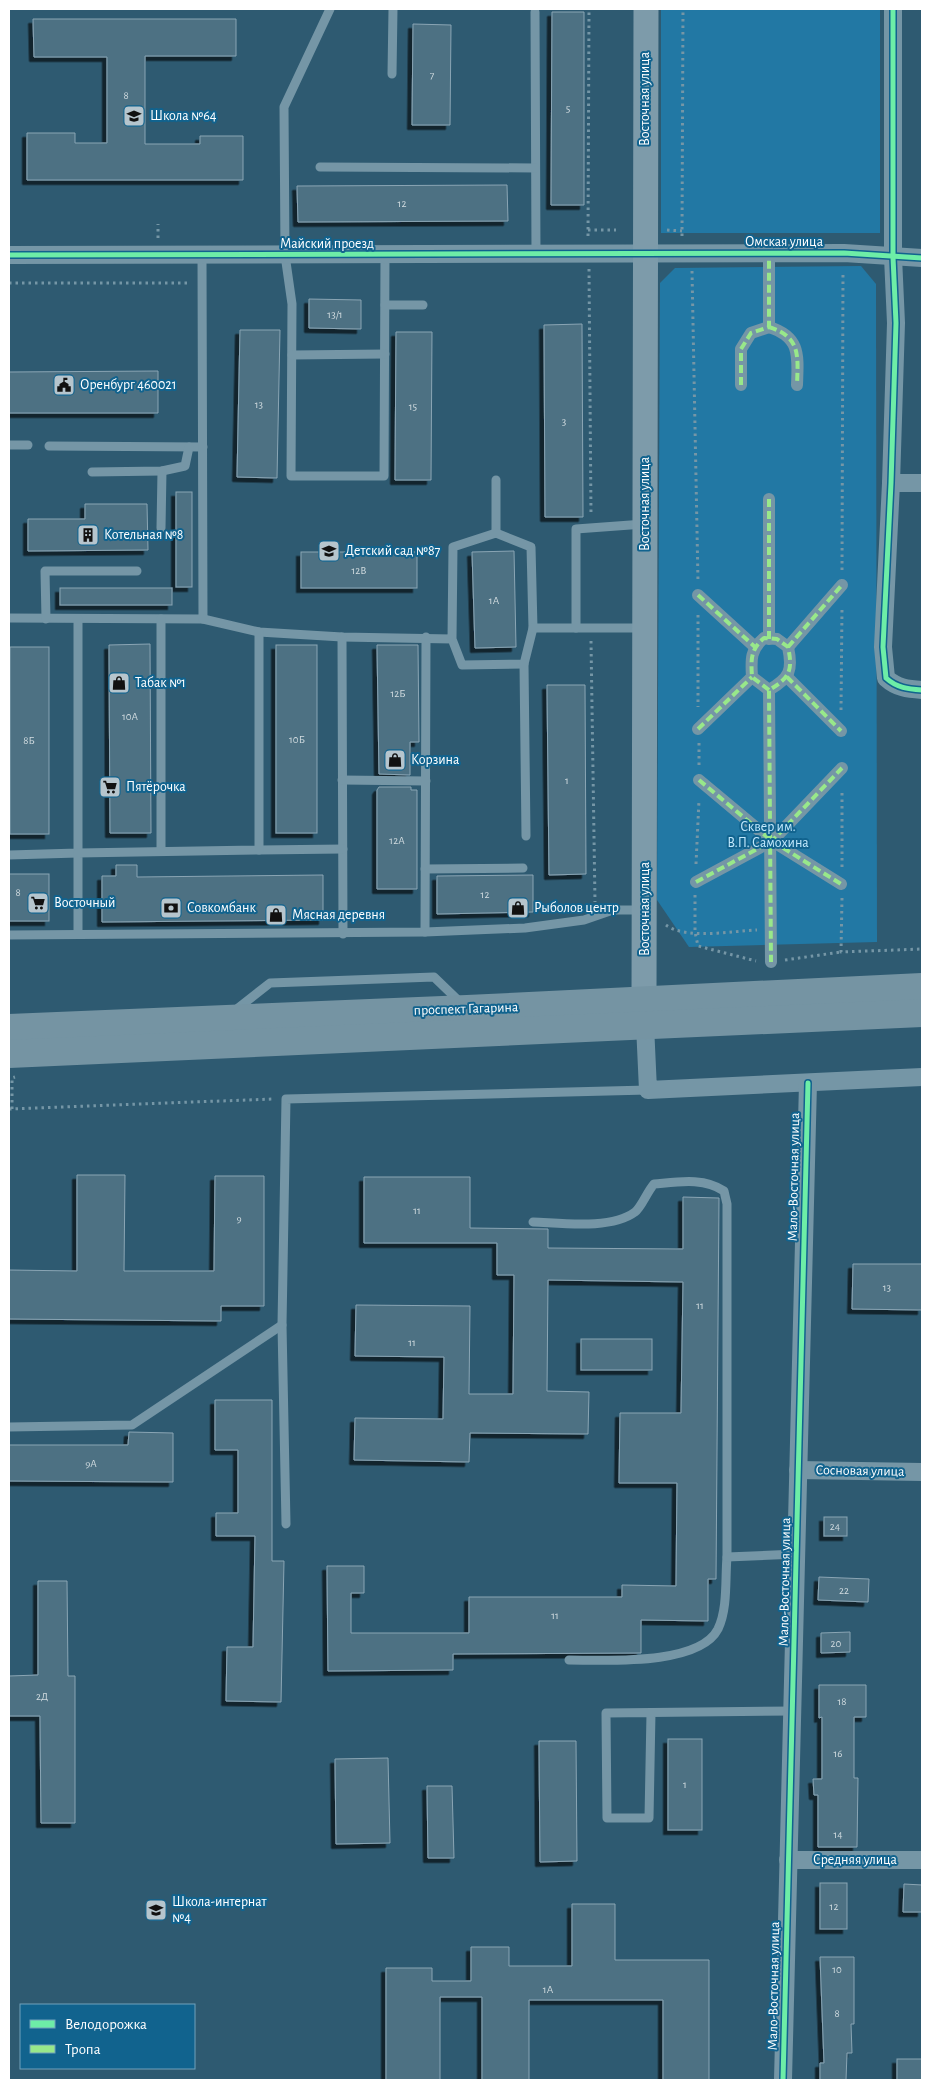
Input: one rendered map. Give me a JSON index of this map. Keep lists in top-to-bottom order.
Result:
{
  "streets": {
    "main road": ["Восточная улица", "проспект Гагарина"],
    "street": [
      "Омская улица",
      "Майский проезд",
      "Мало-Восточная улица",
      "Сосновая улица",
      "Средняя улица"
    ]
  },
  "crossings": [
    ["Восточная улица", "Омская улица"],
    ["Восточная улица", "Майский проезд"],
    ["Восточная улица", "проспект Гагарина"],
    ["Омская улица", "Майский проезд"],
    ["Мало-Восточная улица", "Сосновая улица"],
    ["Мало-Восточная улица", "Средняя улица"]
  ],
  "parks": ["Сквер им. В.П. Самохина"],
  "places": {
    "school or university": ["Школа №64", "Детский сад №87", "Школа-интернат №4"],
    "public building": ["Оренбург 460021"],
    "building": ["Котельная №8"],
    "shop": [
      "Табак №1",
      "Корзина",
      "Рыболов центр",
      "Мясная деревня"
    ],
    "supermarket": ["Пятёрочка", "Восточный"],
    "bank": ["Совкомбанк"]
  },
  "house_numbers": [
    "7",
    "8",
    "5",
    "12",
    "13/1",
    "13",
    "15",
    "3",
    "12В",
    "1А",
    "12Б",
    "10А",
    "10Б",
    "8Б",
    "1",
    "12А",
    "8",
    "12",
    "11",
    "9",
    "13",
    "11",
    "11",
    "9А",
    "24",
    "22",
    "11",
    "20",
    "2Д",
    "18",
    "16",
    "1",
    "14",
    "12",
    "10",
    "1А",
    "8"
  ],
  "legend": ["Велодорожка", "Тропа"]
}
